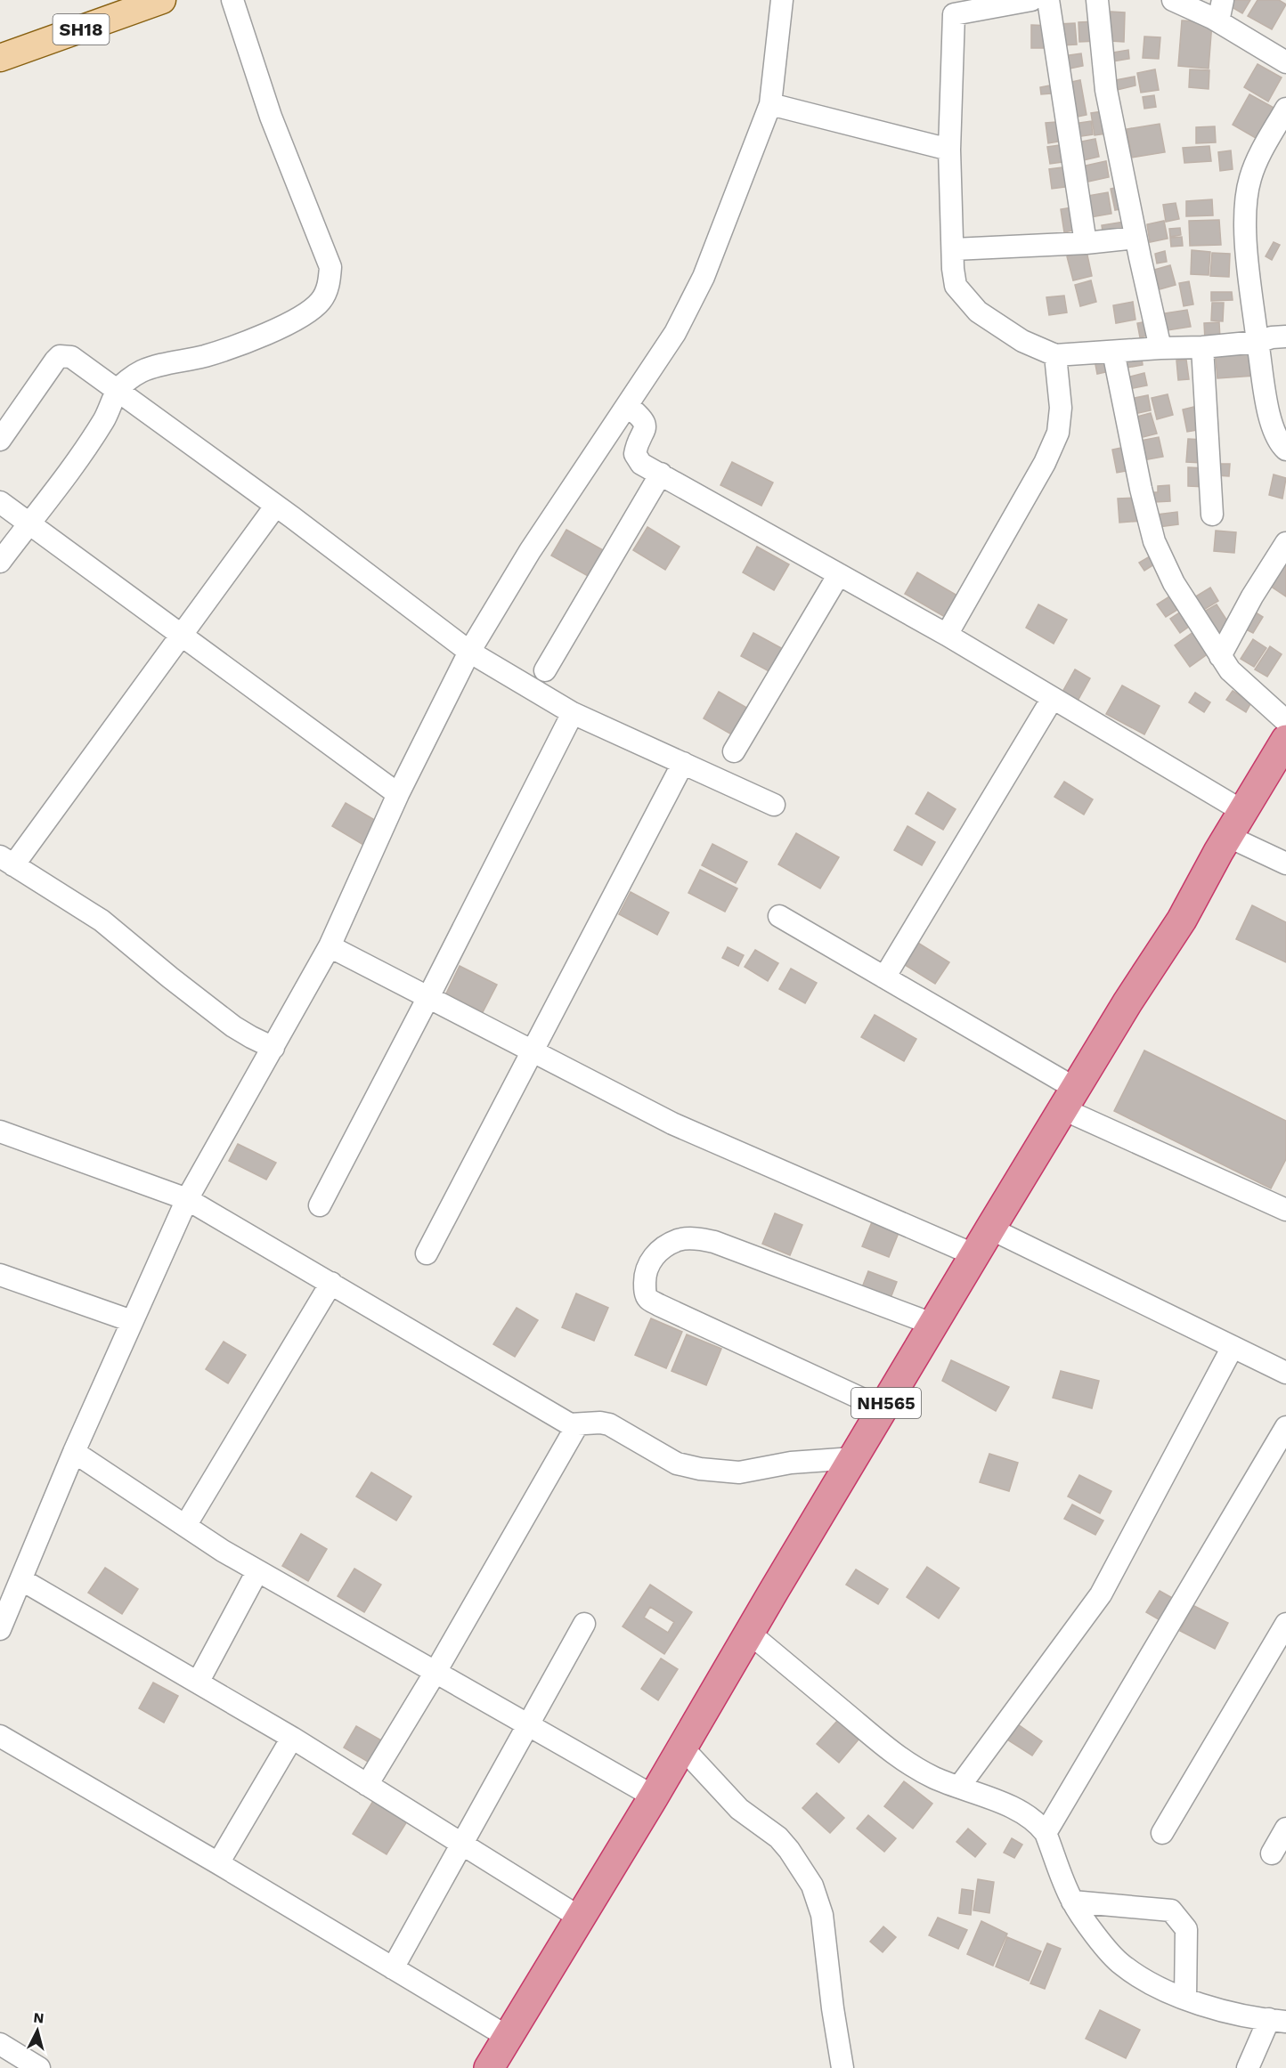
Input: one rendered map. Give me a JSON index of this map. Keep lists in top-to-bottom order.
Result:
{
  "streets": {
    "highway": ["NH565"],
    "main road": ["SH18"]
  },
  "north": "top"
}
